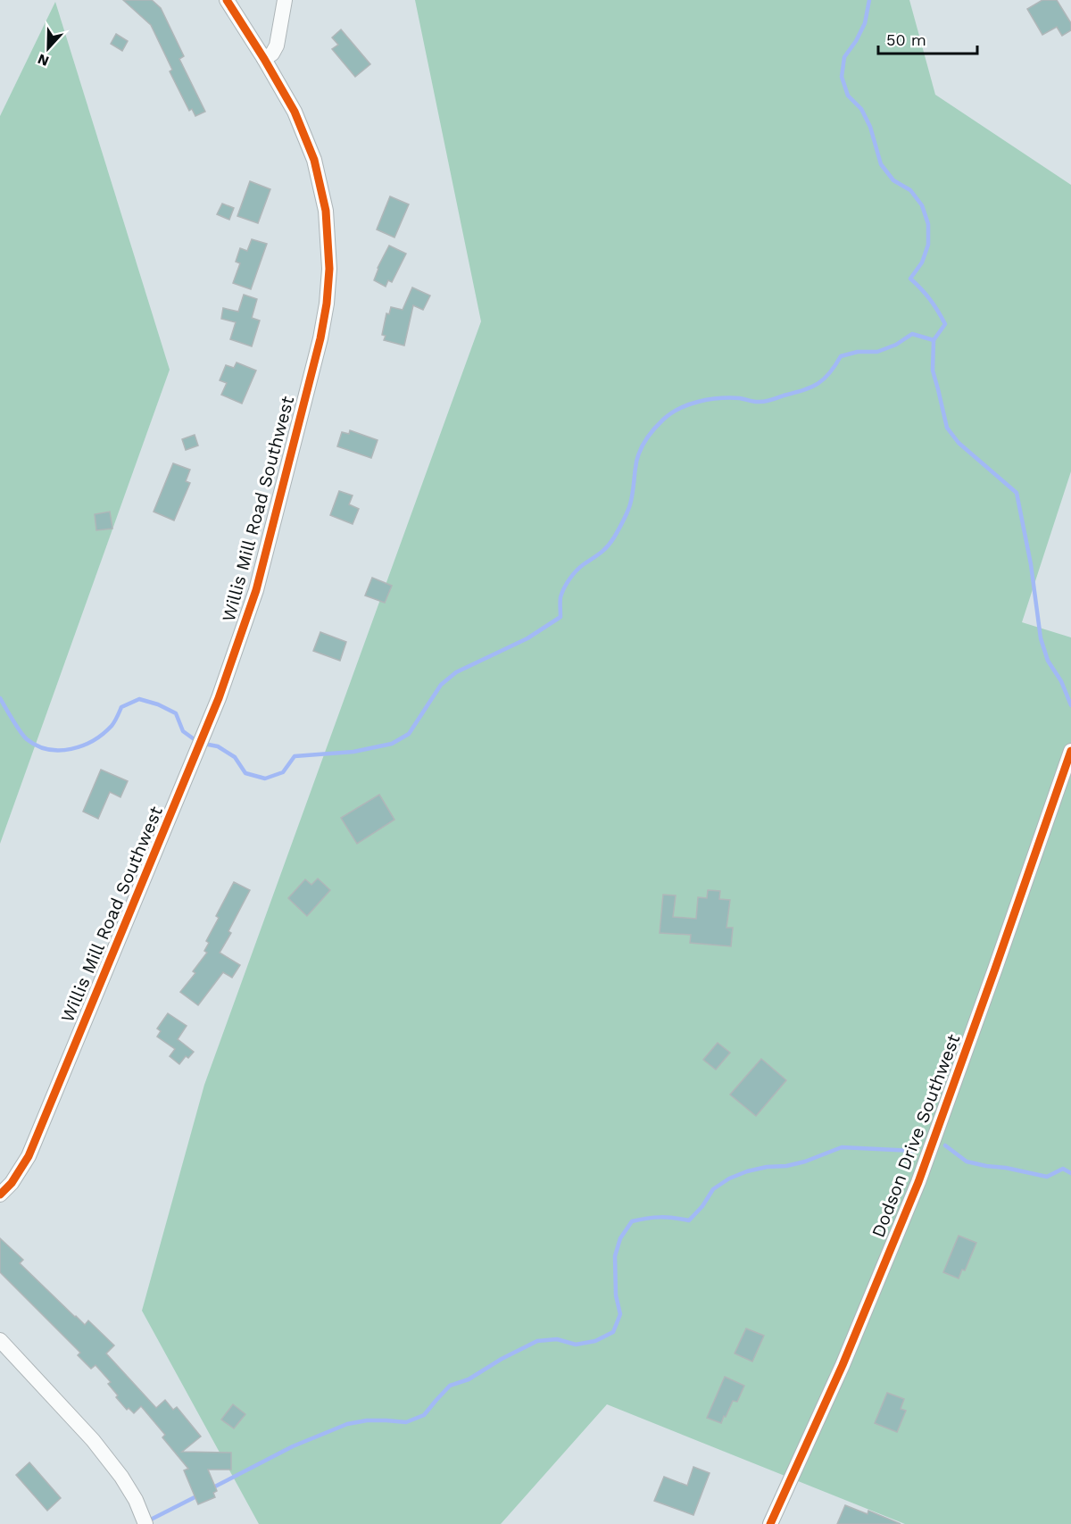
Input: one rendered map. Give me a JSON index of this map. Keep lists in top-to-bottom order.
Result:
{
  "streets": {
    "street": ["Willis Mill Road Southwest", "Dodson Drive Southwest"]
  },
  "scale_bar": "50 m",
  "north": "bottom"
}
